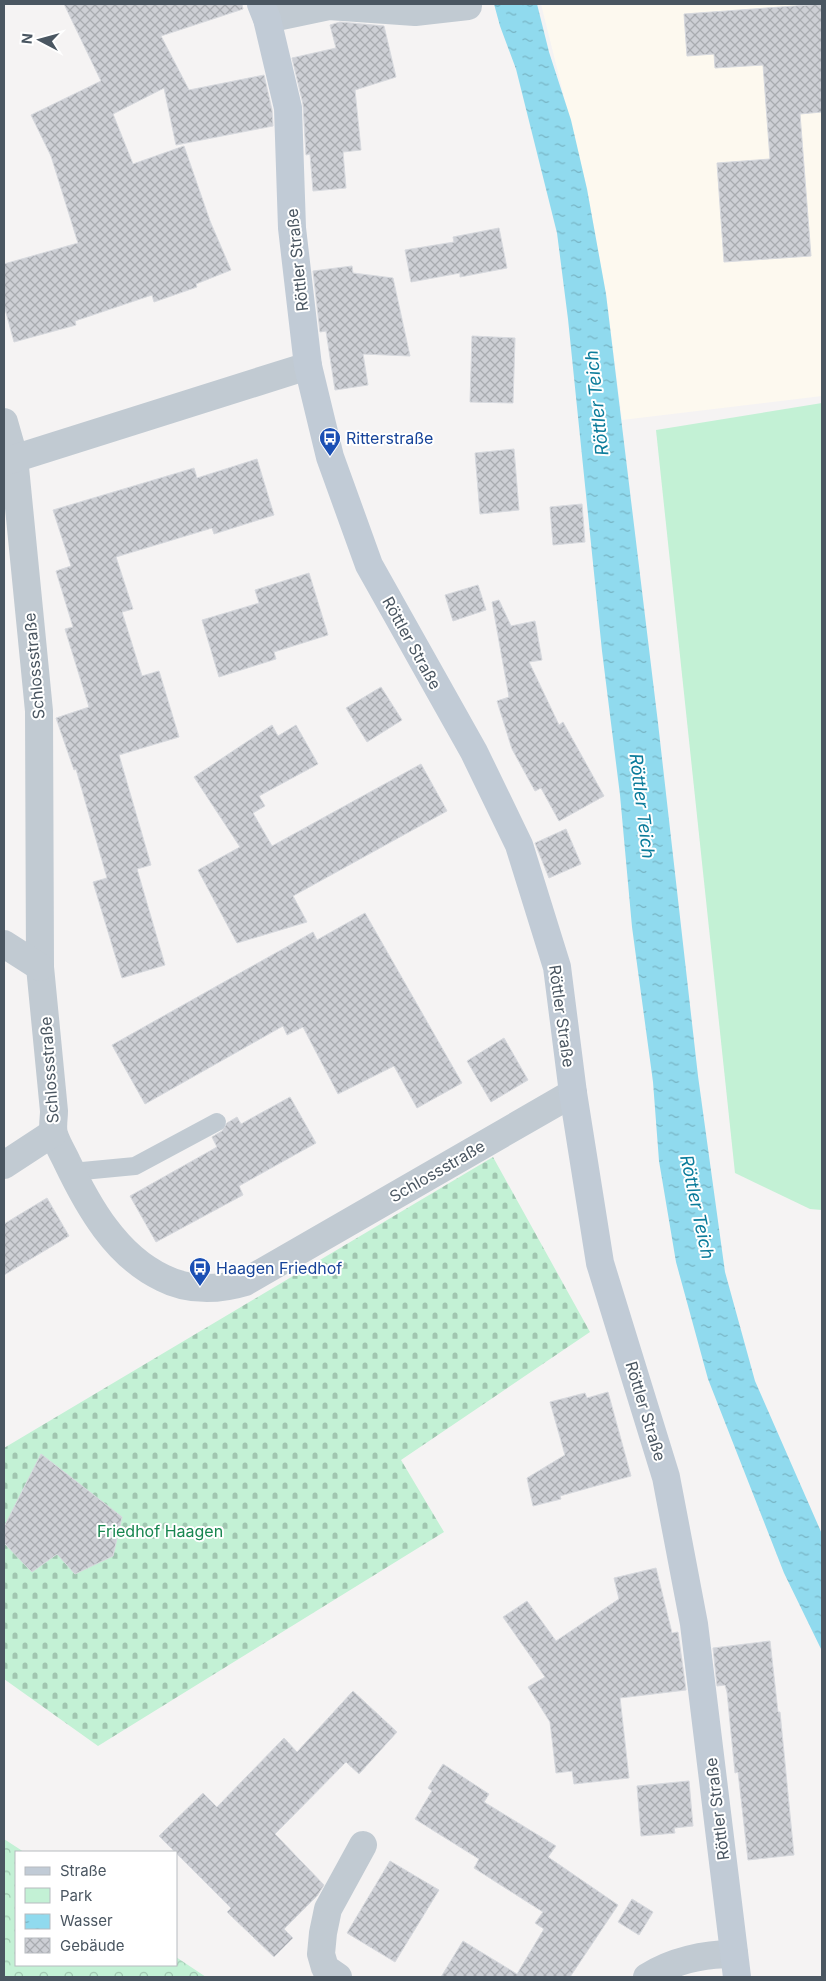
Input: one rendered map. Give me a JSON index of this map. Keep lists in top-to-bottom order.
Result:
{
  "streets": {
    "street": ["Röttler Straße", "Schlossstraße"]
  },
  "crossings": [
    ["Röttler Straße", "Schlossstraße"]
  ],
  "water": ["Röttler Teich"],
  "parks": ["Friedhof Haagen"],
  "places": {
    "bus stop": ["Ritterstraße", "Haagen Friedhof"]
  },
  "legend": [
    "Straße",
    "Park",
    "Wasser",
    "Gebäude"
  ],
  "north": "left"
}
